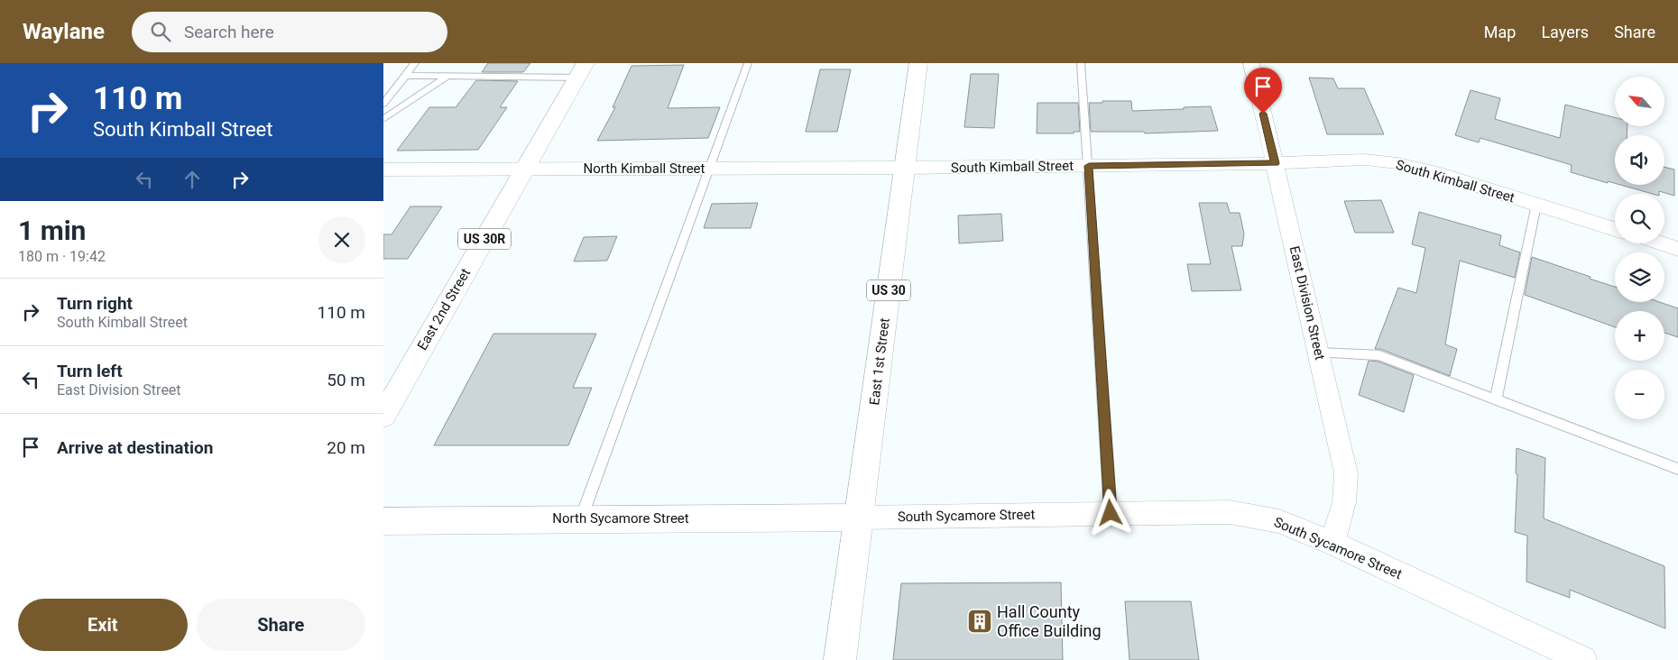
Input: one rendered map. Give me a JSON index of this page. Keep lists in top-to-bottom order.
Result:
{
  "streets": {
    "main road": [
      "US 30R",
      "US 30",
      "East 2nd Street",
      "East 1st Street",
      "North Sycamore Street"
    ],
    "street": [
      "South Kimball Street",
      "North Kimball Street",
      "East Division Street",
      "South Sycamore Street"
    ]
  },
  "crossings": [
    ["South Kimball Street", "North Kimball Street"],
    ["South Kimball Street", "East Division Street"],
    ["South Kimball Street", "East 1st Street"],
    ["North Kimball Street", "East 2nd Street"],
    ["North Kimball Street", "East 1st Street"],
    ["East Division Street", "South Sycamore Street"],
    ["East 1st Street", "South Sycamore Street"],
    ["East 1st Street", "North Sycamore Street"],
    ["South Sycamore Street", "North Sycamore Street"]
  ],
  "places": {
    "building": ["Hall County Office Building"]
  },
  "north": "top left",
  "page": {
    "header": "Waylane",
    "search": "Search here",
    "nav": ["Map", "Layers", "Share"],
    "turn": ["110 m", "South Kimball Street"],
    "map_buttons": ["+", "−"],
    "heading": ["1 min", "180 m · 19:42"],
    "list": [
      {
        "name": "Turn right",
        "note": "South Kimball Street",
        "value": "110 m"
      },
      {
        "name": "Turn left",
        "note": "East Division Street",
        "value": "50 m"
      },
      {
        "name": "Arrive at destination",
        "value": "20 m"
      }
    ],
    "buttons": ["Exit", "Share"]
  }
}
